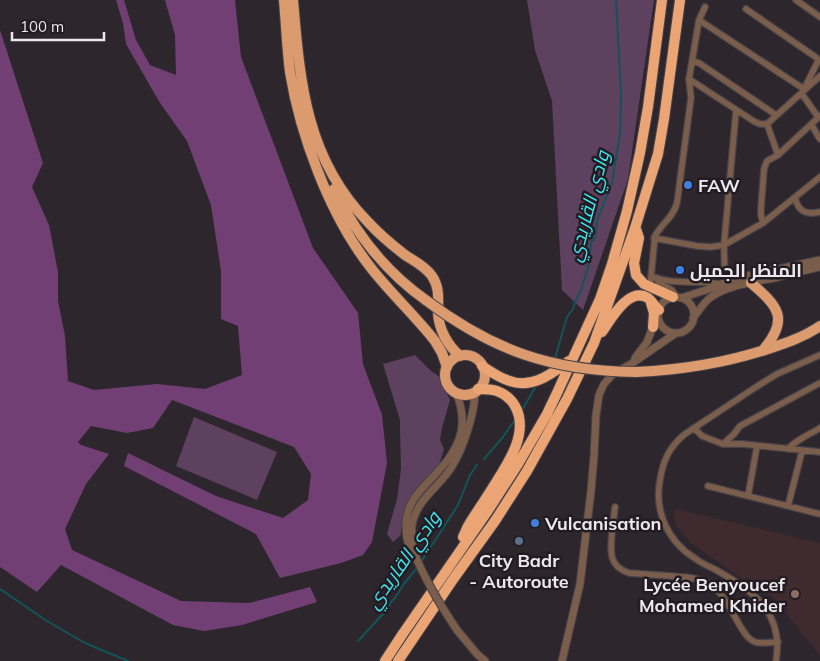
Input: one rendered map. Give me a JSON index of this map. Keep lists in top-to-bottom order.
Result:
{
  "water": ["وادي القاريدي"],
  "places": [
    "FAW",
    "المنظر الجميل",
    "Vulcanisation",
    "City Badr - Autoroute",
    "Lycée Benyoucef Mohamed Khider"
  ],
  "scale_bar": "100 m"
}
